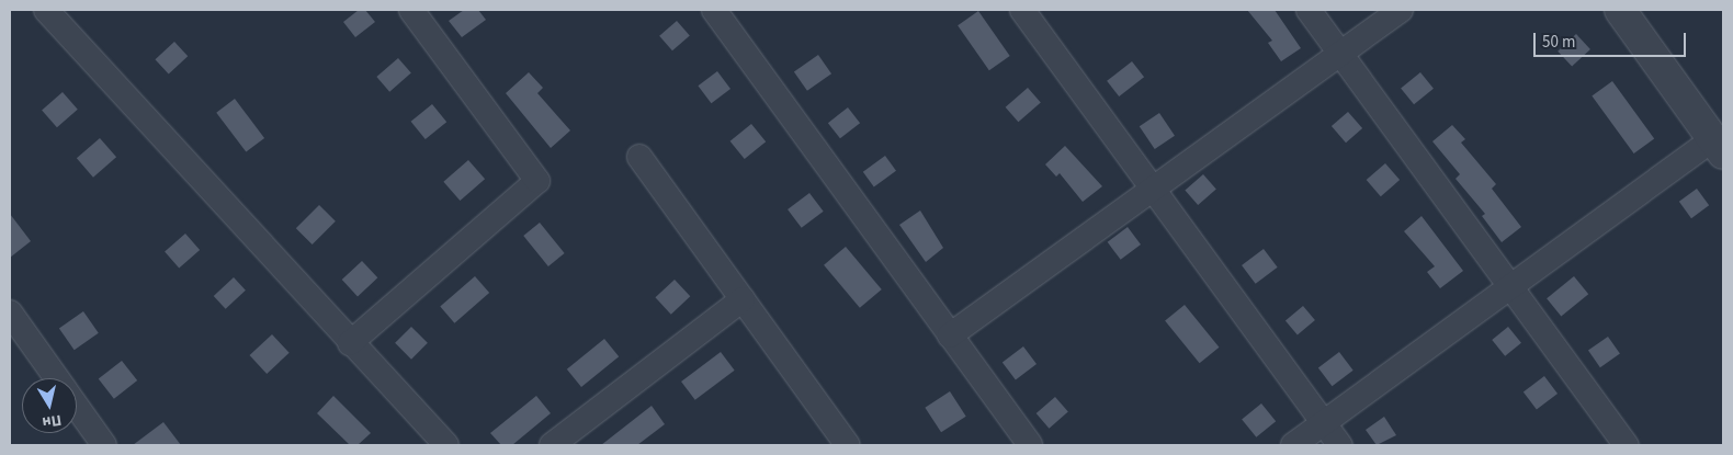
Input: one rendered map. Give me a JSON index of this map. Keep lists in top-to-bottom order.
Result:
{
  "scale_bar": "50 m",
  "north": "bottom"
}
